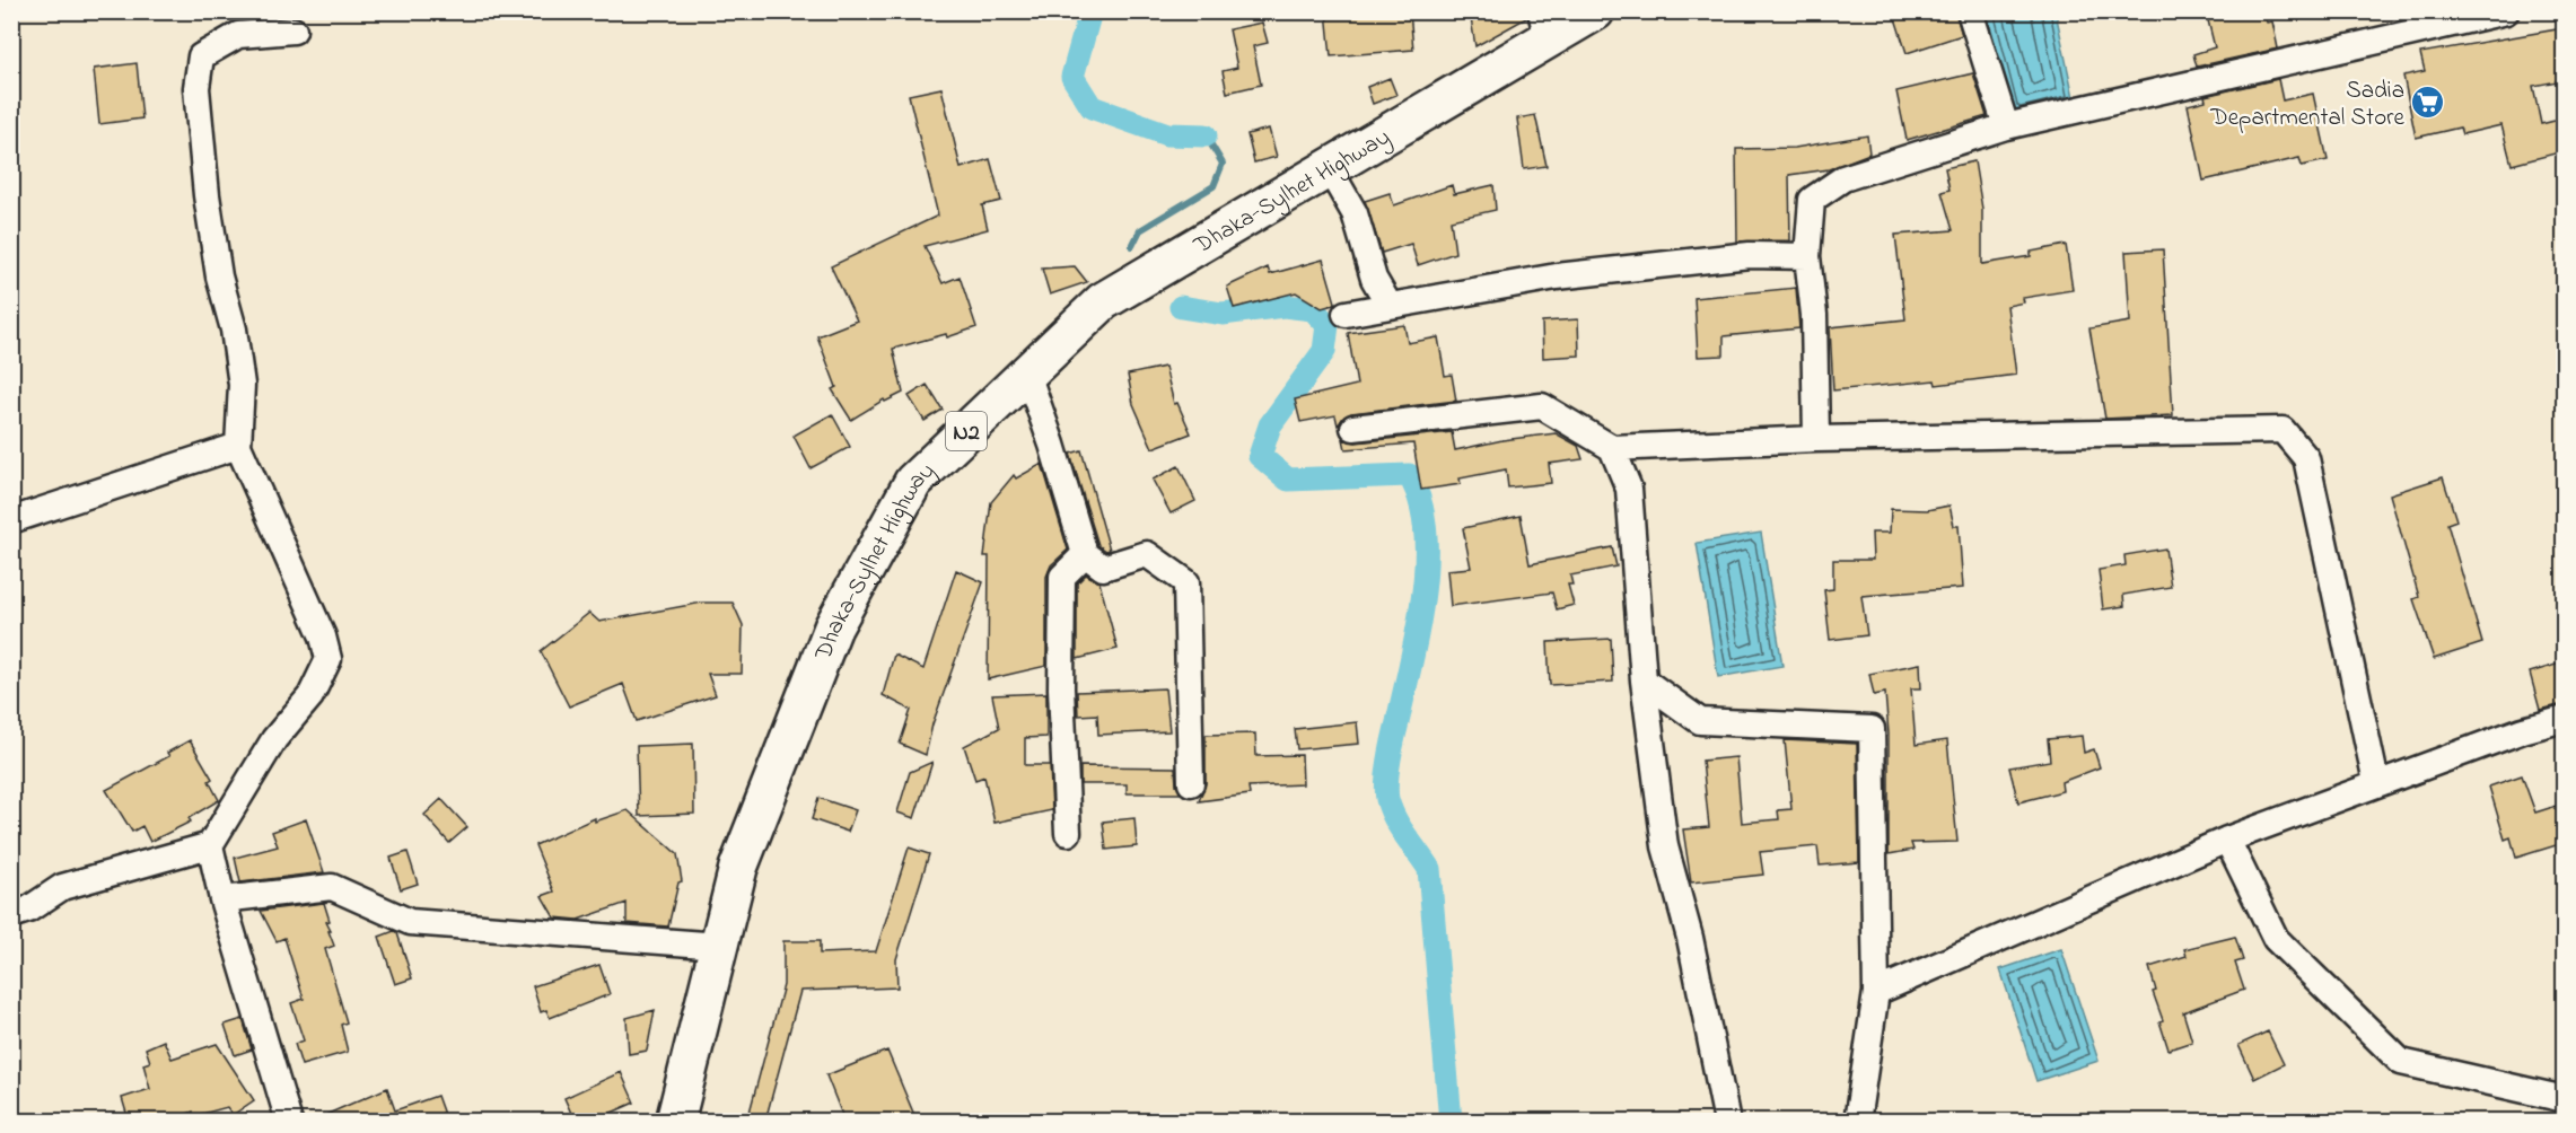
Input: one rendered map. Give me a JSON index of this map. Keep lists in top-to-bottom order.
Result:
{
  "streets": {
    "highway": ["Dhaka-Sylhet Highway", "N2"]
  },
  "places": {
    "supermarket": ["Sadia Departmental Store"]
  }
}
